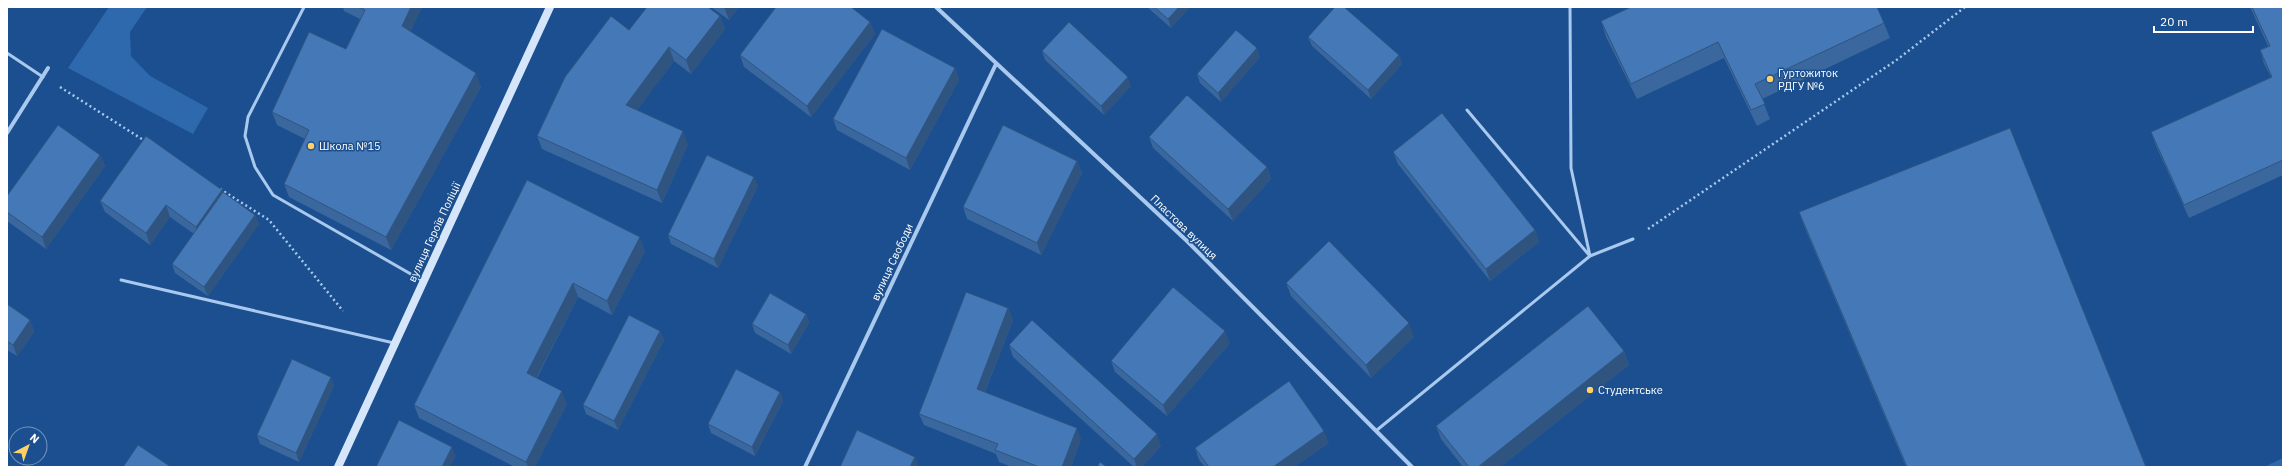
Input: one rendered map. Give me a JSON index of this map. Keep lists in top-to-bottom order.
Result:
{
  "streets": {
    "street": ["Пластова вулиця", "вулиця Героїв Поліції", "вулиця Свободи"]
  },
  "crossings": [
    ["Пластова вулиця", "вулиця Свободи"]
  ],
  "places": ["Гуртожиток РДГУ №6", "Школа №15", "Студентське"],
  "scale_bar": "20 m",
  "north": "top right"
}
